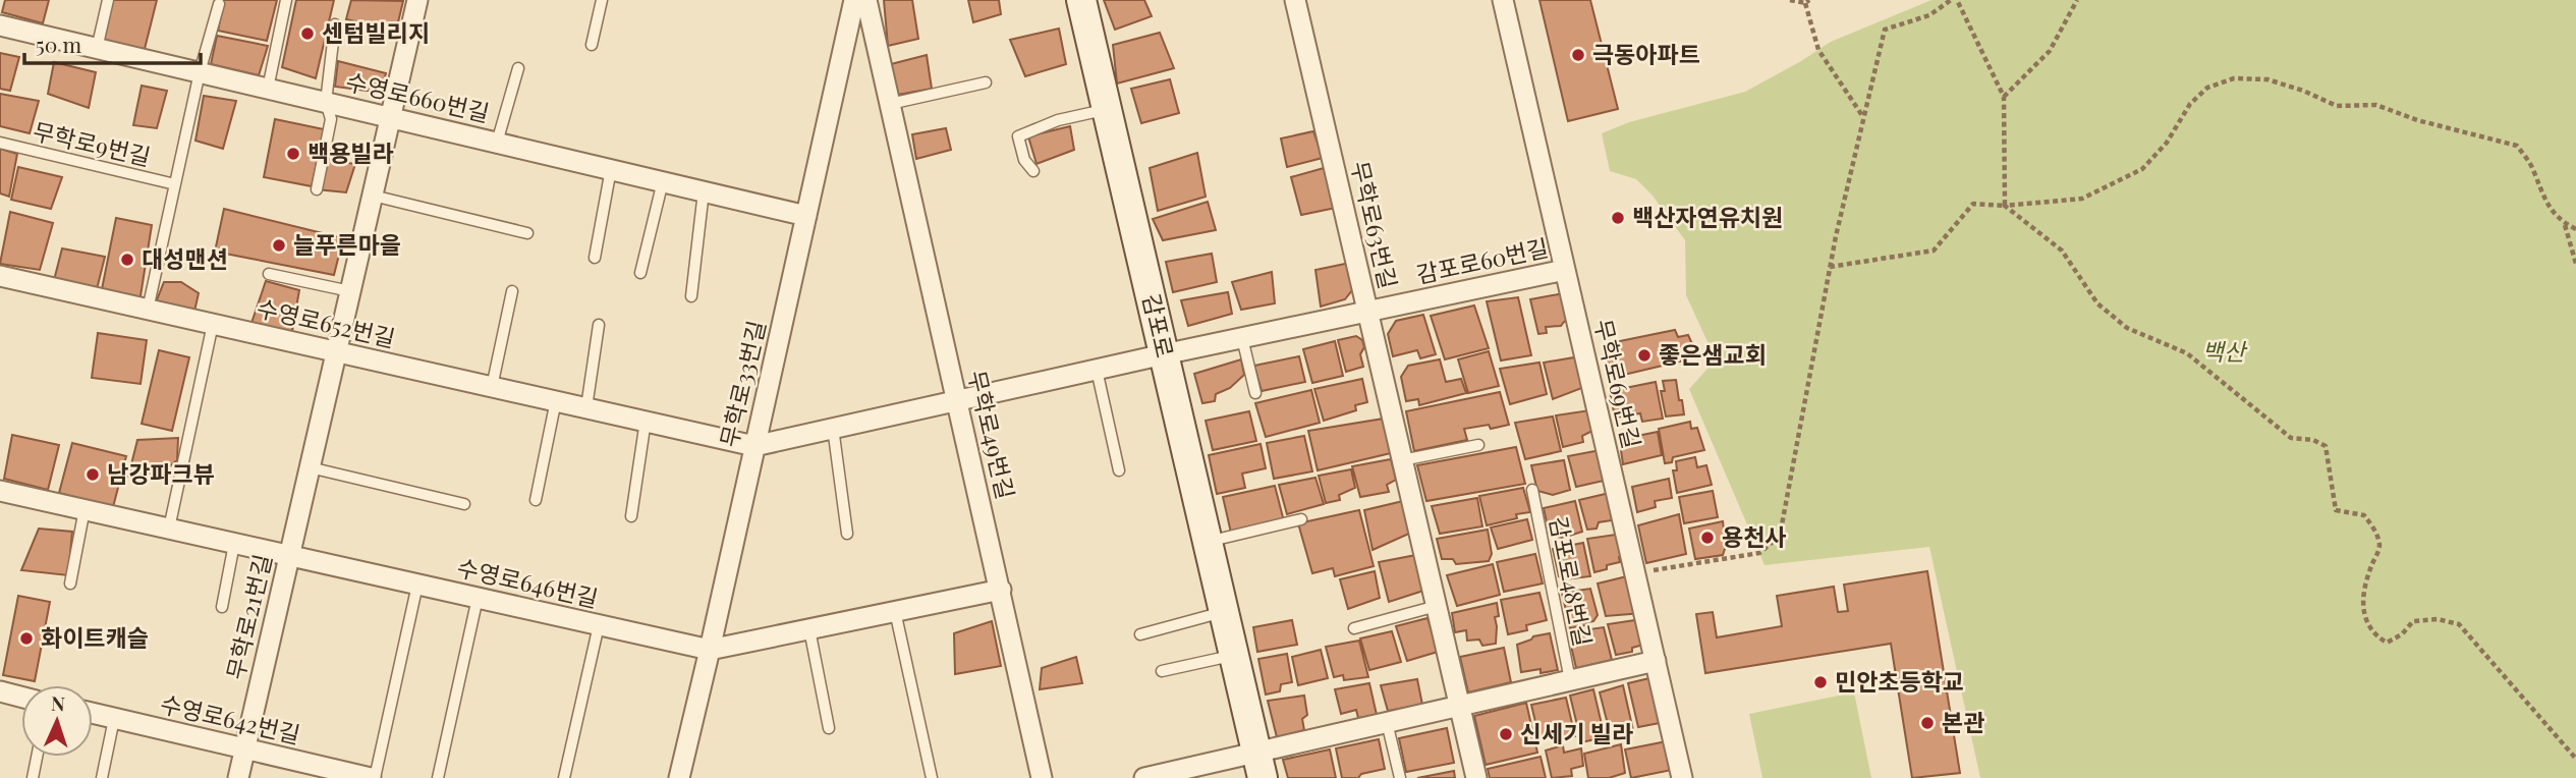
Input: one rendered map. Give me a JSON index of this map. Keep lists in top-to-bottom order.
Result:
{
  "streets": {
    "street": [
      "수영로660번길",
      "무학로63번길",
      "감포로60번길",
      "수영로652번길",
      "감포로",
      "무학로33번길",
      "무학로69번길",
      "무학로49번길",
      "수영로646번길",
      "무학로21번길",
      "수영로642번길"
    ],
    "lane": ["무학로9번길", "감포로48번길"]
  },
  "crossings": [
    ["수영로660번길", "무학로33번길"],
    ["수영로660번길", "무학로21번길"],
    ["무학로63번길", "감포로60번길"],
    ["감포로60번길", "수영로652번길"],
    ["감포로60번길", "감포로"],
    ["감포로60번길", "무학로69번길"],
    ["수영로652번길", "감포로"],
    ["수영로652번길", "무학로33번길"],
    ["수영로652번길", "무학로49번길"],
    ["수영로652번길", "무학로21번길"],
    ["무학로33번길", "수영로646번길"],
    ["무학로49번길", "수영로646번길"],
    ["수영로646번길", "무학로21번길"],
    ["수영로646번길", "수영로642번길"],
    ["무학로21번길", "수영로642번길"]
  ],
  "parks": ["백산"],
  "places": [
    "센텀빌리지",
    "극동아파트",
    "백용빌라",
    "백산자연유치원",
    "늘푸른마을",
    "대성맨션",
    "좋은샘교회",
    "남강파크뷰",
    "용천사",
    "화이트캐슬",
    "민안초등학교",
    "본관",
    "신세기 빌라"
  ],
  "scale_bar": "50 m",
  "north": "top"
}
